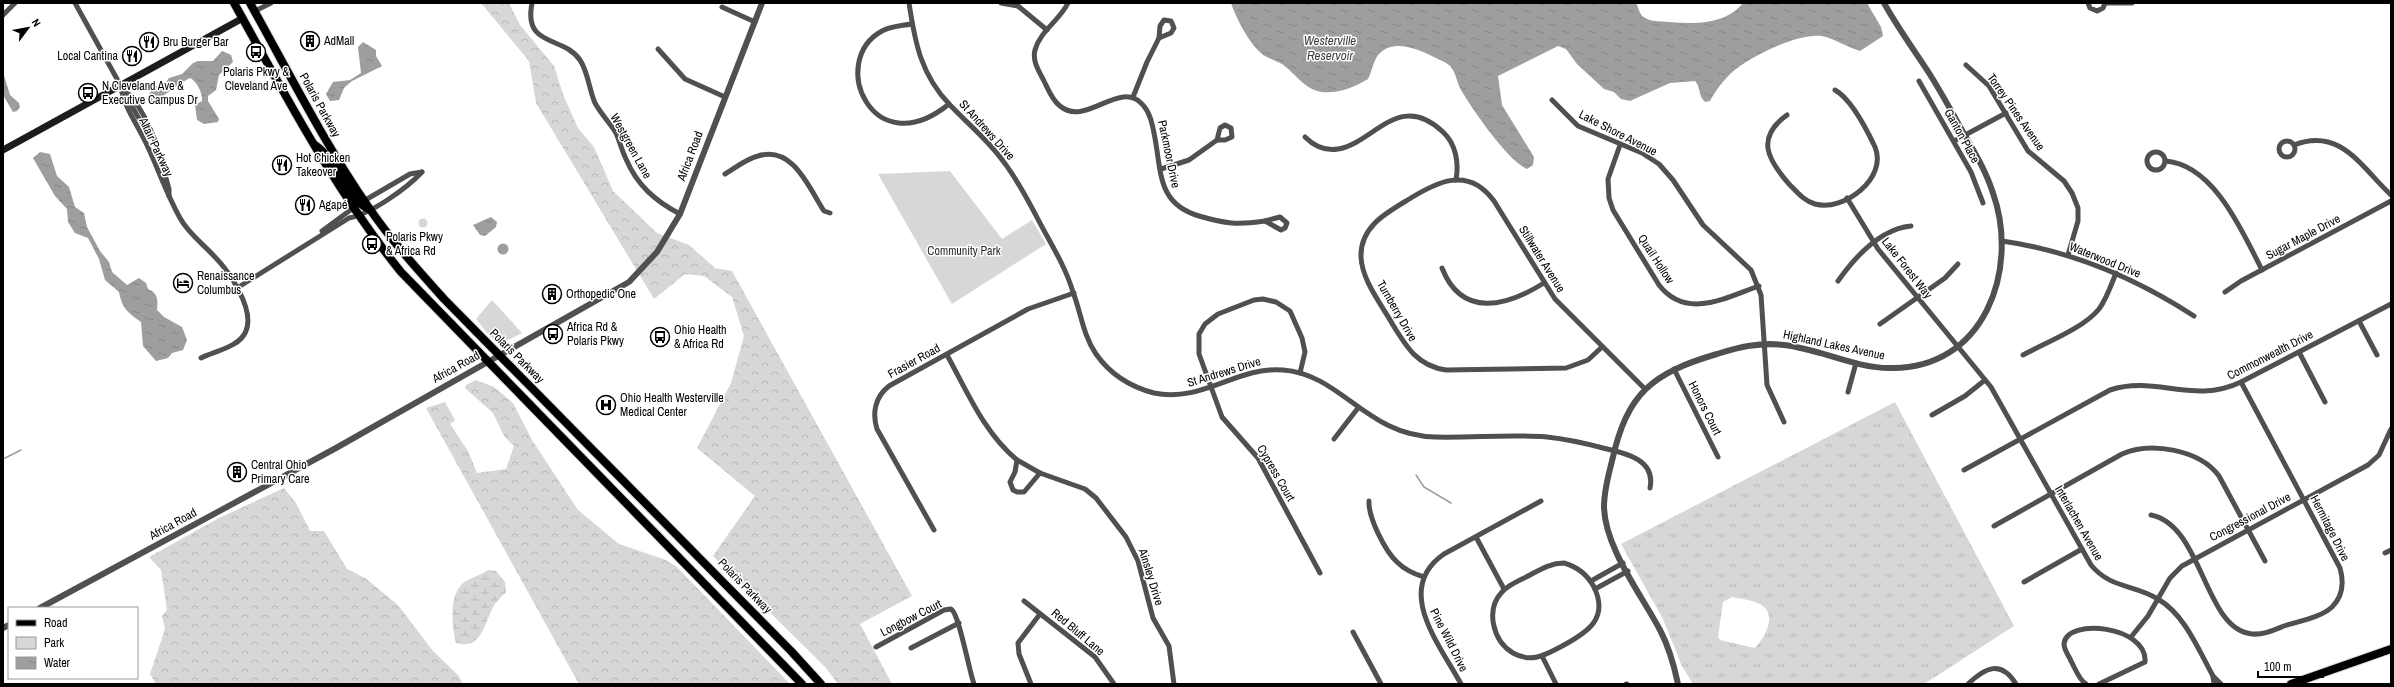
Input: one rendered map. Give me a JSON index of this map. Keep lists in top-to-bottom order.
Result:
{
  "streets": {
    "main road": ["Polaris Parkway"],
    "street": [
      "Torrey Pines Avenue",
      "St Andrews Drive",
      "Lake Shore Avenue",
      "Ganton Place",
      "Westgreen Lane",
      "Altair Parkway",
      "Parkmoor Drive",
      "Africa Road",
      "Sugar Maple Drive",
      "Stillwater Avenue",
      "Quail Hollow",
      "Waterwood Drive",
      "Lake Forest Way",
      "Turnberry Drive",
      "Highland Lakes Avenue",
      "Commonwealth Drive",
      "Frasier Road",
      "Honors Court",
      "Cypress Court",
      "Congressional Drive",
      "Interlachen Avenue",
      "Hermitage Drive",
      "Ainsley Drive",
      "Longbow Court",
      "Red Bluff Lane",
      "Pine Wild Drive"
    ]
  },
  "crossings": [
    ["Polaris Parkway", "Africa Road"],
    ["Torrey Pines Avenue", "Waterwood Drive"],
    ["St Andrews Drive", "Highland Lakes Avenue"],
    ["St Andrews Drive", "Frasier Road"],
    ["St Andrews Drive", "Cypress Court"],
    ["Lake Shore Avenue", "Quail Hollow"],
    ["Lake Shore Avenue", "Highland Lakes Avenue"],
    ["Westgreen Lane", "Africa Road"],
    ["Stillwater Avenue", "Turnberry Drive"],
    ["Stillwater Avenue", "Highland Lakes Avenue"],
    ["Waterwood Drive", "Highland Lakes Avenue"],
    ["Lake Forest Way", "Highland Lakes Avenue"],
    ["Lake Forest Way", "Interlachen Avenue"],
    ["Highland Lakes Avenue", "Honors Court"],
    ["Highland Lakes Avenue", "Interlachen Avenue"],
    ["Commonwealth Drive", "Interlachen Avenue"],
    ["Commonwealth Drive", "Hermitage Drive"],
    ["Frasier Road", "Ainsley Drive"],
    ["Congressional Drive", "Interlachen Avenue"],
    ["Congressional Drive", "Hermitage Drive"]
  ],
  "water": ["Westerville Reservoir"],
  "parks": ["Community Park"],
  "places": {
    "building": ["AdMall", "Orthopedic One", "Central Ohio Primary Care"],
    "restaurant": [
      "Bru Burger Bar",
      "Local Cantina",
      "Hot Chicken Takeover",
      "Agapé"
    ],
    "bus stop": [
      "Polaris Pkwy & Cleveland Ave",
      "N Cleveland Ave & Executive Campus Dr",
      "Polaris Pkwy & Africa Rd",
      "Africa Rd & Polaris Pkwy",
      "Ohio Health & Africa Rd"
    ],
    "hotel": ["Renaissance Columbus"],
    "hospital": ["Ohio Health Westerville Medical Center"]
  },
  "legend": ["Road", "Park", "Water"],
  "scale_bar": "100 m",
  "north": "top right"
}
